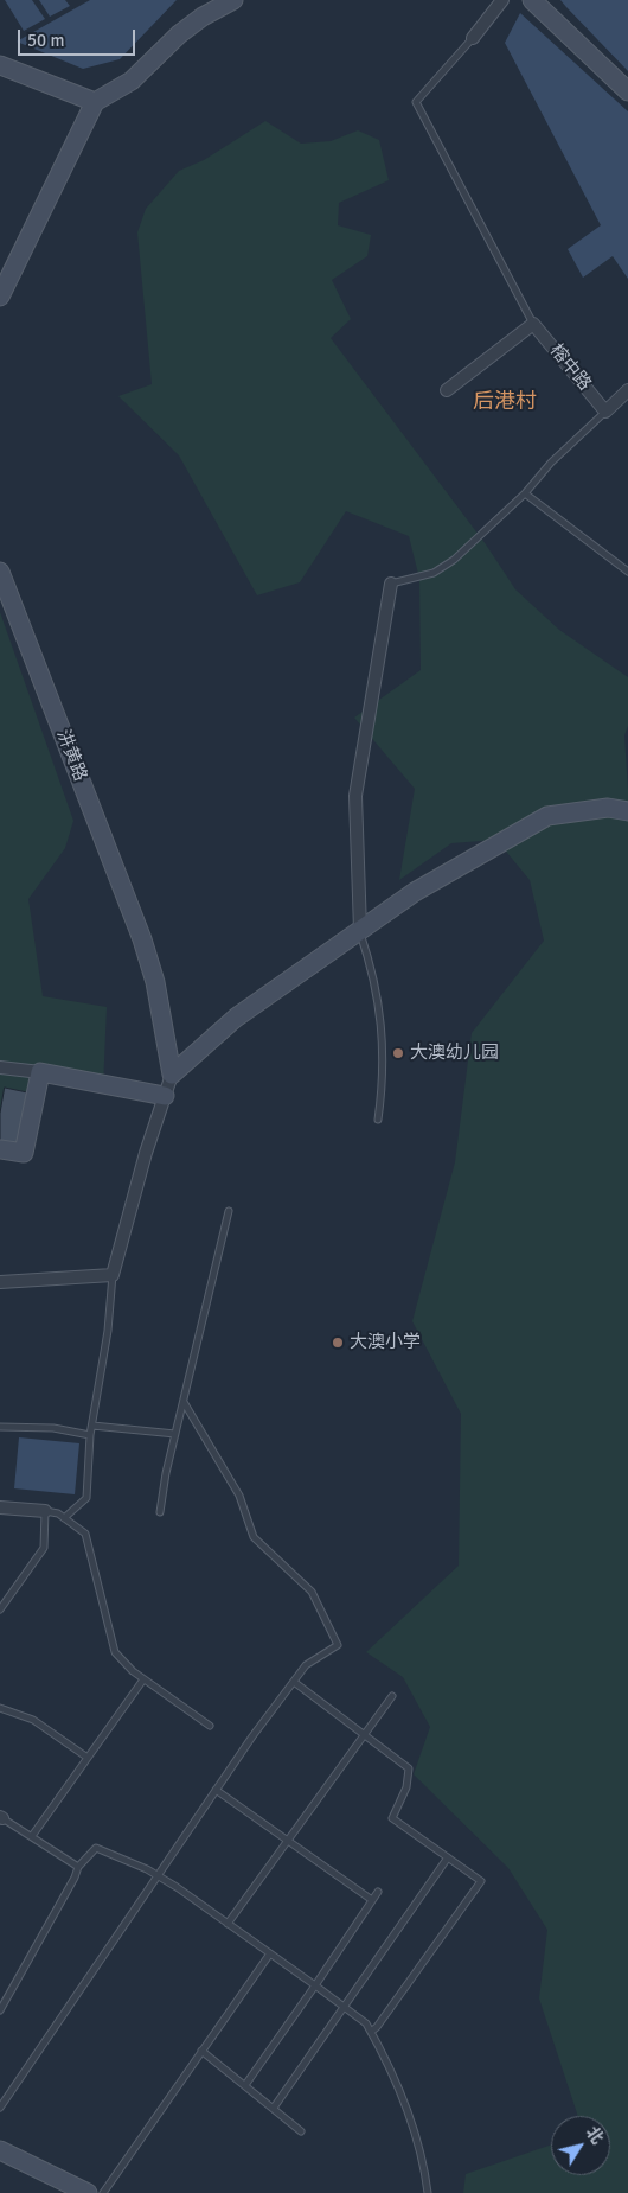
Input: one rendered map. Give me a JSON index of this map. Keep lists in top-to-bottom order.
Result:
{
  "streets": {
    "main road": ["汫黄路"],
    "street": ["榕中路"]
  },
  "districts": ["后港村"],
  "places": ["大澳幼儿园", "大澳小学"],
  "scale_bar": "50 m",
  "north": "top right"
}
